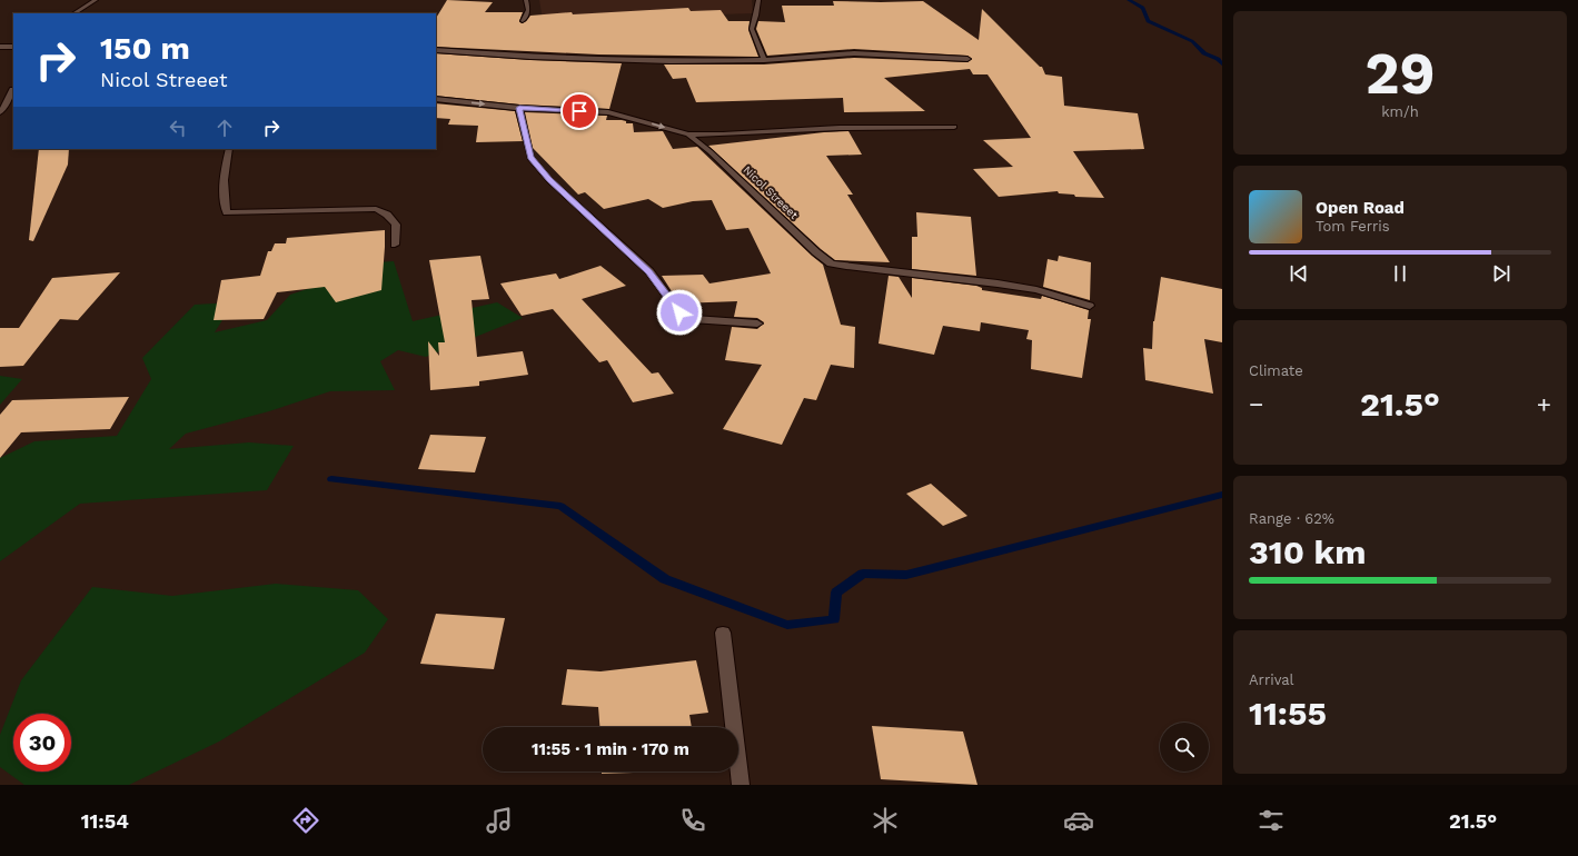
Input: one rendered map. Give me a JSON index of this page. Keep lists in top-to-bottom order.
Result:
{
  "streets": {
    "street": ["Nicol Streeet"]
  },
  "page": {
    "tile": [
      ["29", "km/h"],
      "Climate",
      ["Range · 62%", "310 km"],
      ["Arrival", "11:55"]
    ],
    "turn": ["150 m", "Nicol Streeet"],
    "song": ["Open Road", "Tom Ferris"],
    "heat": ["−", "21.5°", "+"],
    "limit": "30",
    "trip": "11:55 · 1 min · 170 m",
    "tabs": ["11:54", "21.5°"]
  }
}
